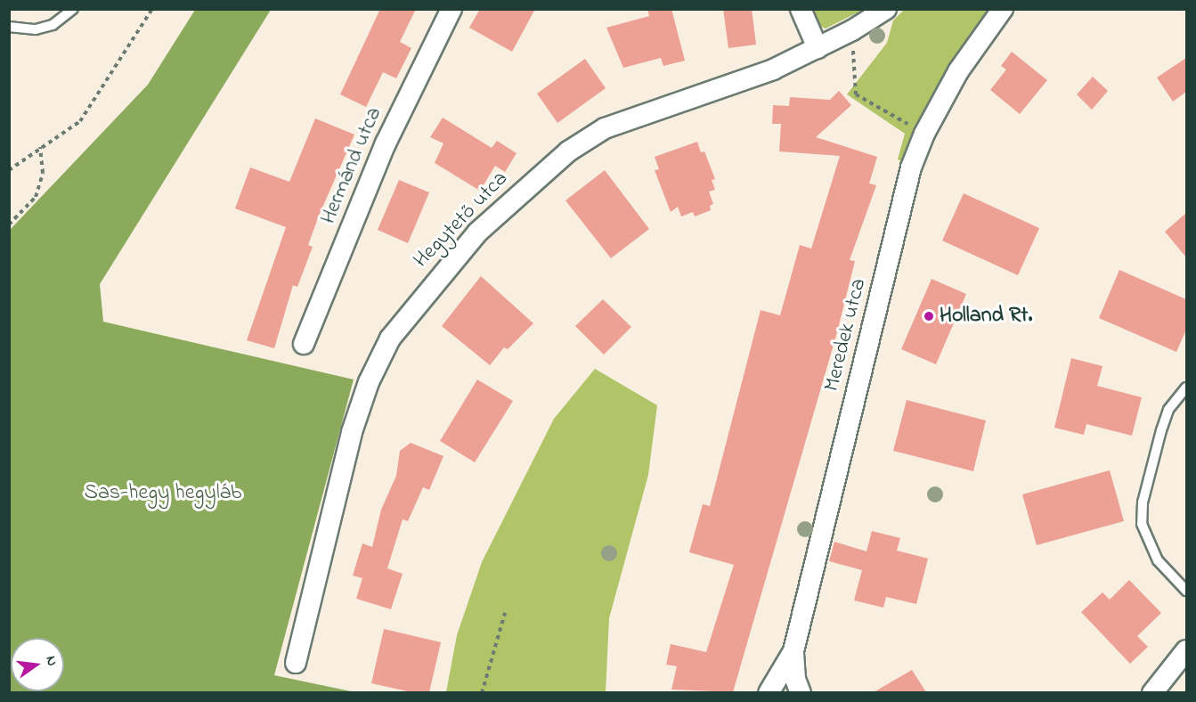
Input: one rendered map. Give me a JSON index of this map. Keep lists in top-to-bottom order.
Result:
{
  "streets": {
    "street": ["Hermánd utca", "Hegytető utca", "Meredek utca"]
  },
  "parks": ["Sas-hegy hegyláb"],
  "places": ["Holland Rt."],
  "north": "right"
}
